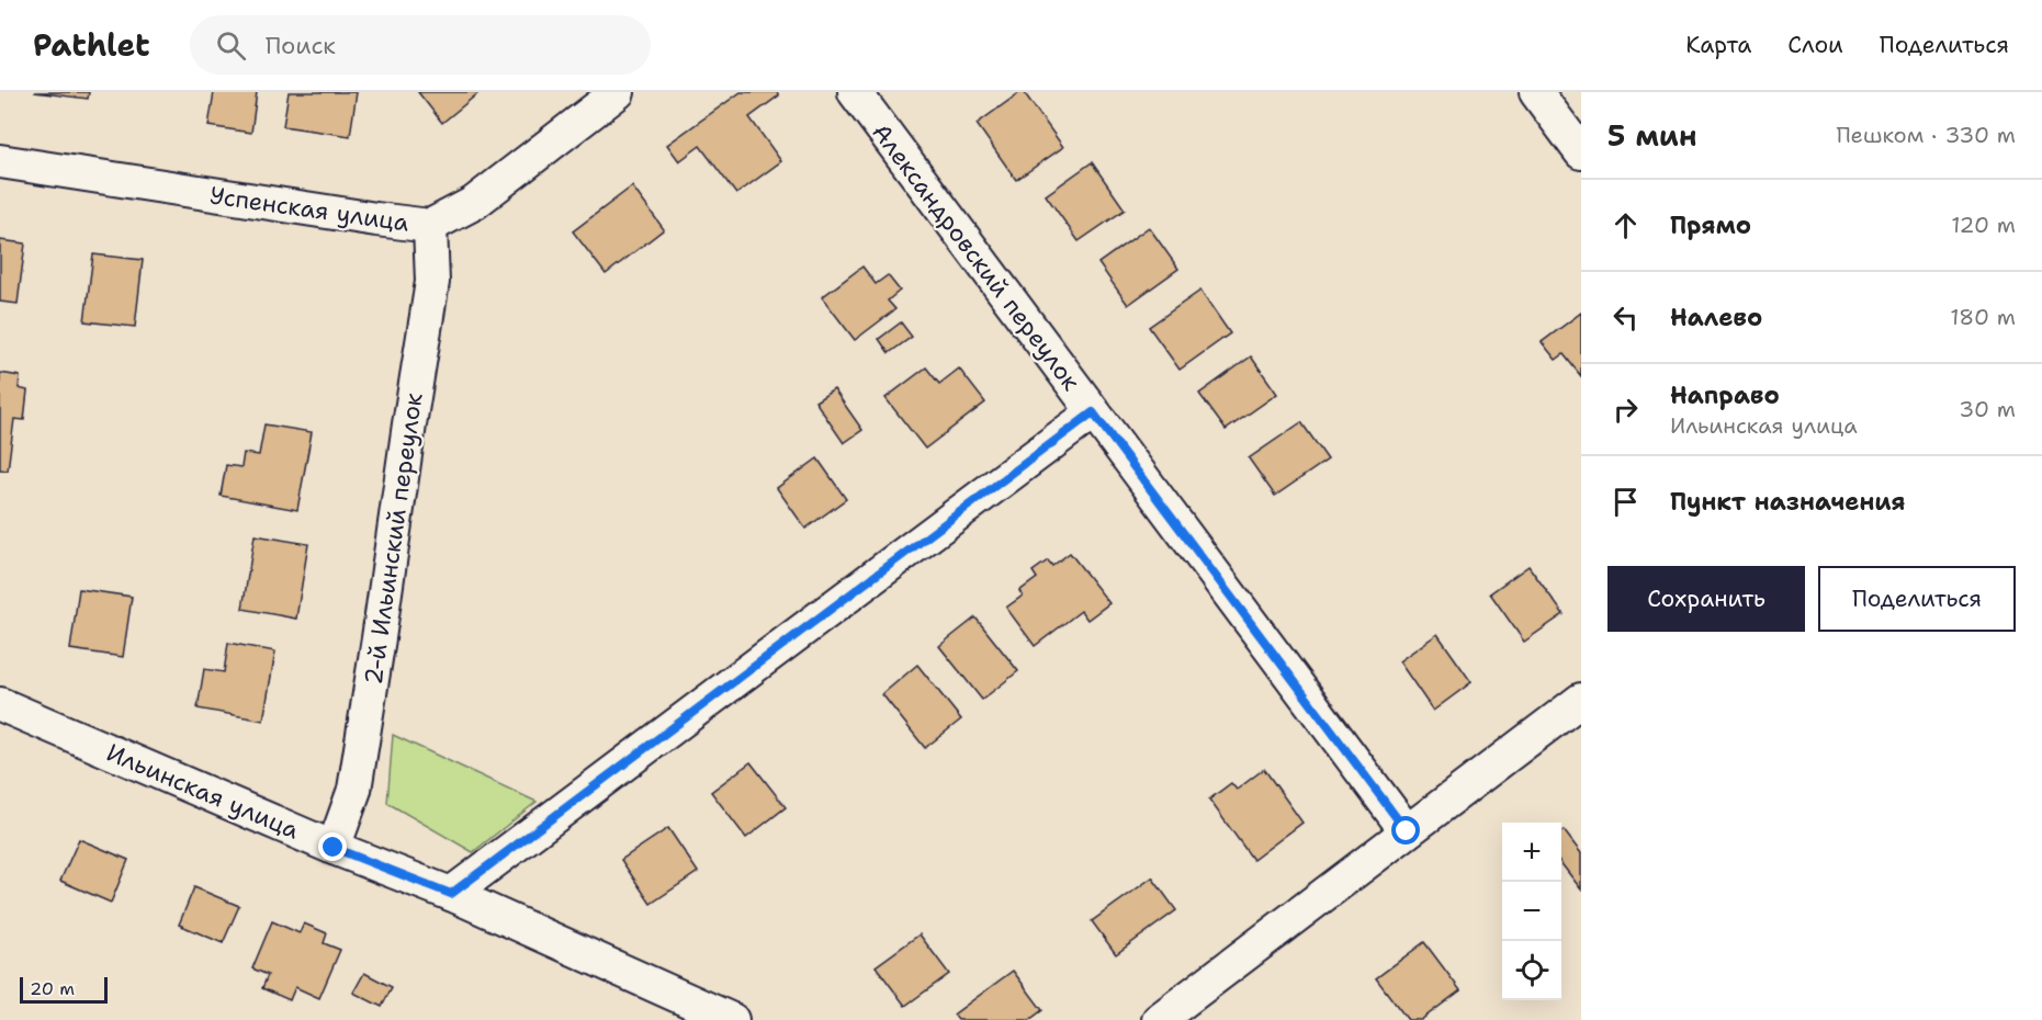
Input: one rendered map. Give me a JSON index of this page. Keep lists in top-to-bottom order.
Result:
{
  "streets": {
    "street": [
      "Успенская улица",
      "Александровский переулок",
      "2-й Ильинский переулок",
      "Ильинская улица"
    ]
  },
  "crossings": [
    ["Успенская улица", "2-й Ильинский переулок"],
    ["2-й Ильинский переулок", "Ильинская улица"]
  ],
  "scale_bar": "20 m",
  "page": {
    "header": "Pathlet",
    "search": "Поиск",
    "nav": ["Карта", "Слои", "Поделиться"],
    "heading": ["5 мин", "Пешком · 330 m"],
    "list": [
      ["Прямо", "120 m"],
      ["Налево", "180 m"],
      ["Направо", "Ильинская улица", "30 m"],
      "Пункт назначения"
    ],
    "buttons": ["Сохранить", "Поделиться"],
    "map_buttons": ["+", "−"],
    "scale": "20 m"
  }
}
